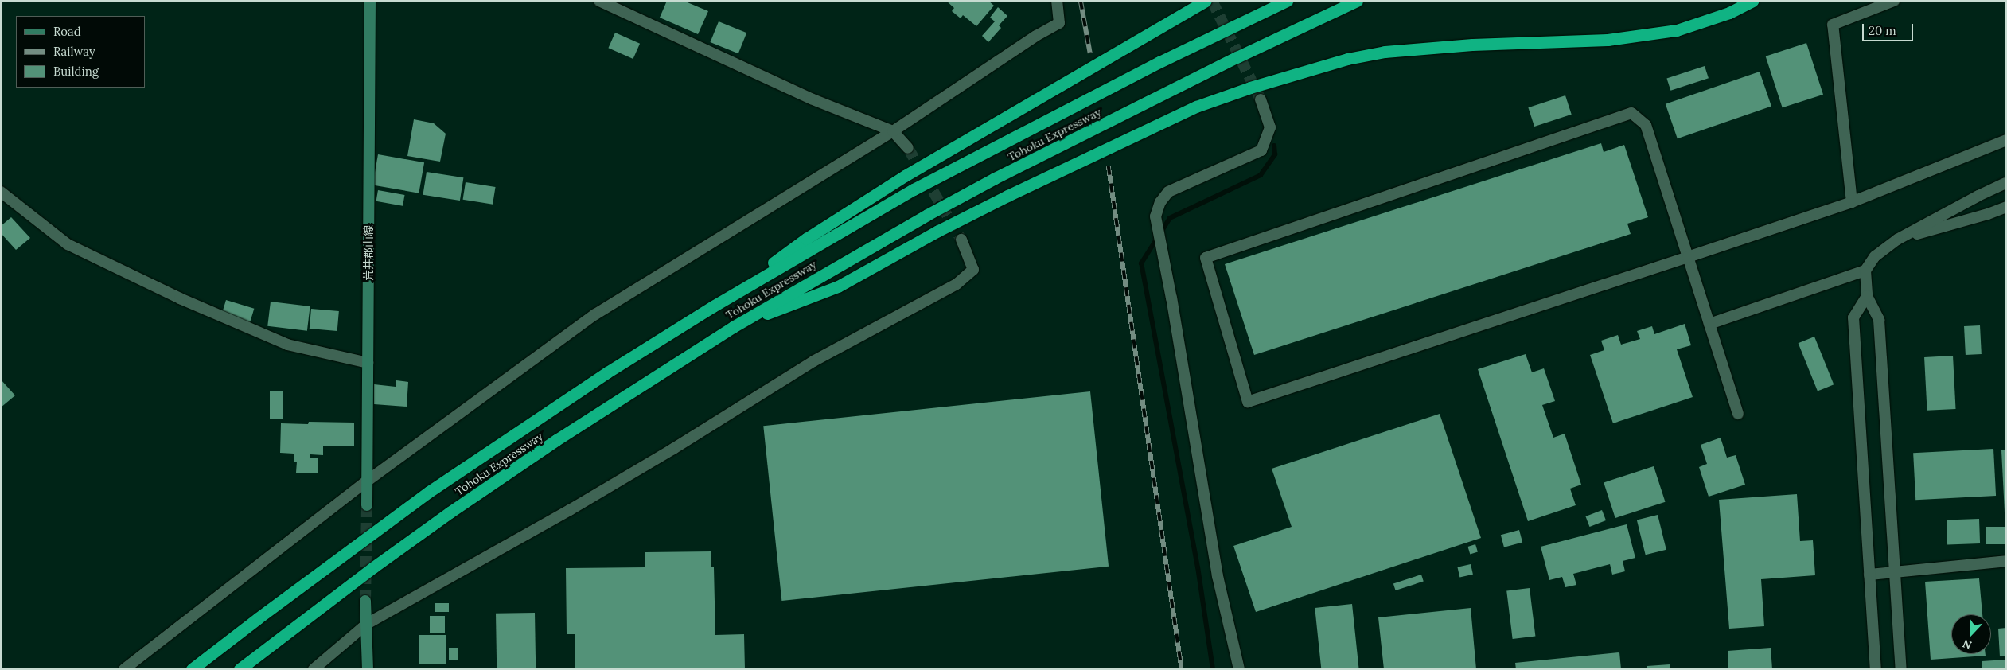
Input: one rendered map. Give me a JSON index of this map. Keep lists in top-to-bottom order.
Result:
{
  "streets": {
    "highway": ["Tohoku Expressway"],
    "main road": ["荒井郡山線"]
  },
  "legend": ["Road", "Railway", "Building"],
  "scale_bar": "20 m",
  "north": "bottom"
}
